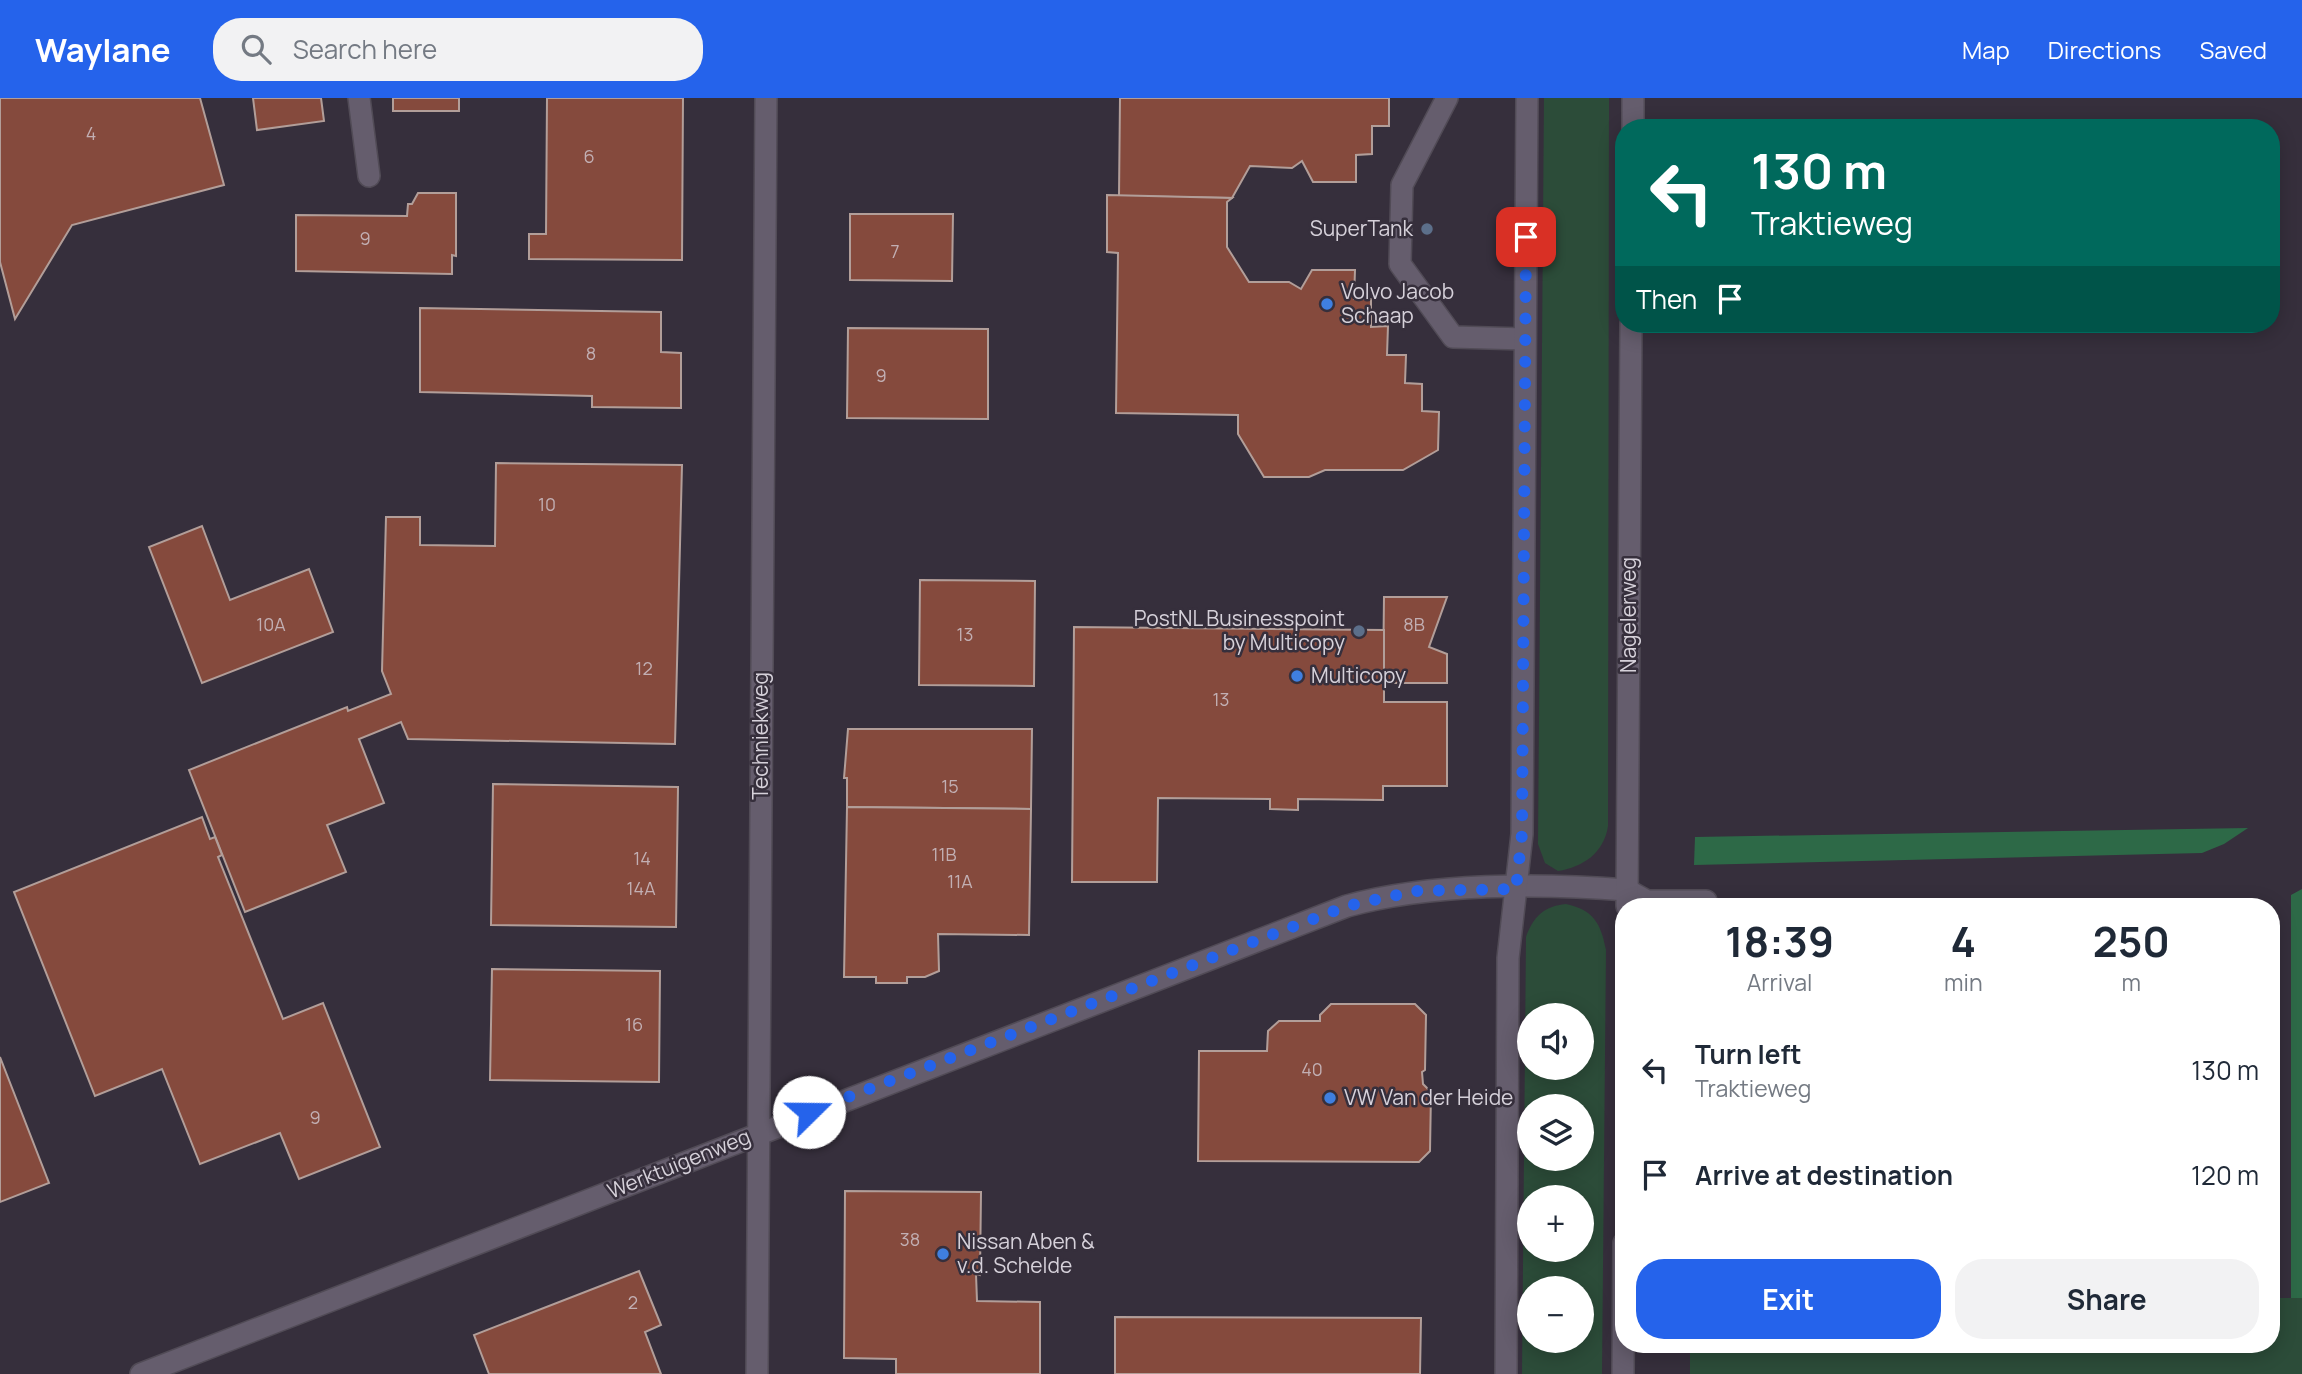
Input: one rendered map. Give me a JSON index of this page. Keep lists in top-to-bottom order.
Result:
{
  "streets": {
    "street": ["Nagelerweg", "Techniekweg", "Werktuigenweg"]
  },
  "crossings": [
    ["Techniekweg", "Werktuigenweg"]
  ],
  "places": [
    "SuperTank",
    "Volvo Jacob Schaap",
    "PostNL Businesspoint by Multicopy",
    "Multicopy",
    "VW Van der Heide",
    "Nissan Aben & v.d. Schelde"
  ],
  "house_numbers": [
    "4",
    "6",
    "9",
    "7",
    "8",
    "9",
    "10",
    "10A",
    "8B",
    "13",
    "12",
    "13",
    "15",
    "11B",
    "14",
    "11A",
    "14A",
    "16",
    "40",
    "9",
    "38",
    "2"
  ],
  "page": {
    "header": "Waylane",
    "search": "Search here",
    "nav": ["Map", "Directions", "Saved"],
    "turn": ["130 m", "Traktieweg"],
    "then": "Then",
    "eta": [
      "18:39",
      "Arrival",
      "4",
      "min",
      "250",
      "m"
    ],
    "map_buttons": ["+", "−"],
    "list": [
      {
        "name": "Turn left",
        "note": "Traktieweg",
        "value": "130 m"
      },
      {
        "name": "Arrive at destination",
        "value": "120 m"
      }
    ],
    "buttons": ["Exit", "Share"]
  }
}
